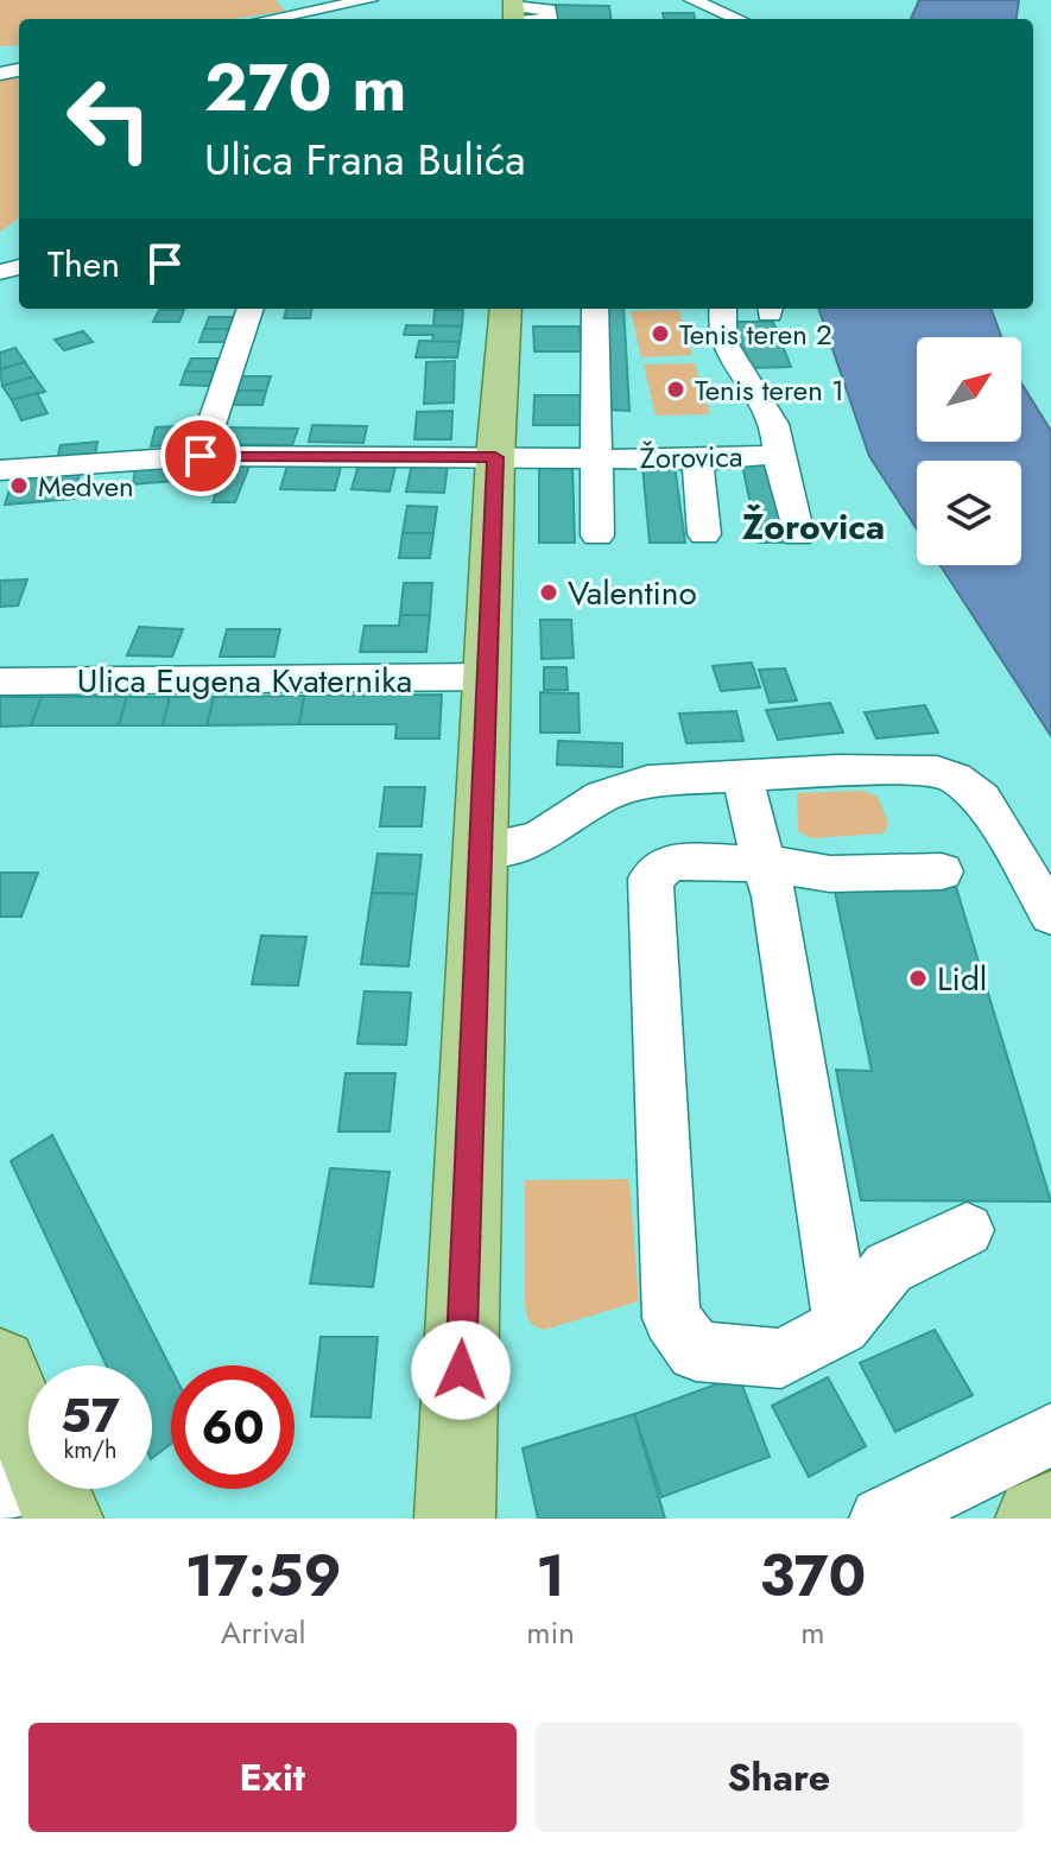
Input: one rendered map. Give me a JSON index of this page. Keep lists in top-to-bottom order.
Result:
{
  "streets": {
    "street": ["Žorovica", "Ulica Eugena Kvaternika"]
  },
  "districts": ["Žorovica"],
  "places": [
    "Tenis teren 2",
    "Tenis teren 1",
    "Medven",
    "Valentino",
    "Lidl"
  ],
  "north": "top right",
  "page": {
    "turn": ["270 m", "Ulica Frana Bulića"],
    "then": "Then",
    "speed": "57 km/h",
    "limit": "60",
    "eta": [
      "17:59",
      "Arrival",
      "1",
      "min",
      "370",
      "m"
    ],
    "buttons": ["Exit", "Share"]
  }
}
